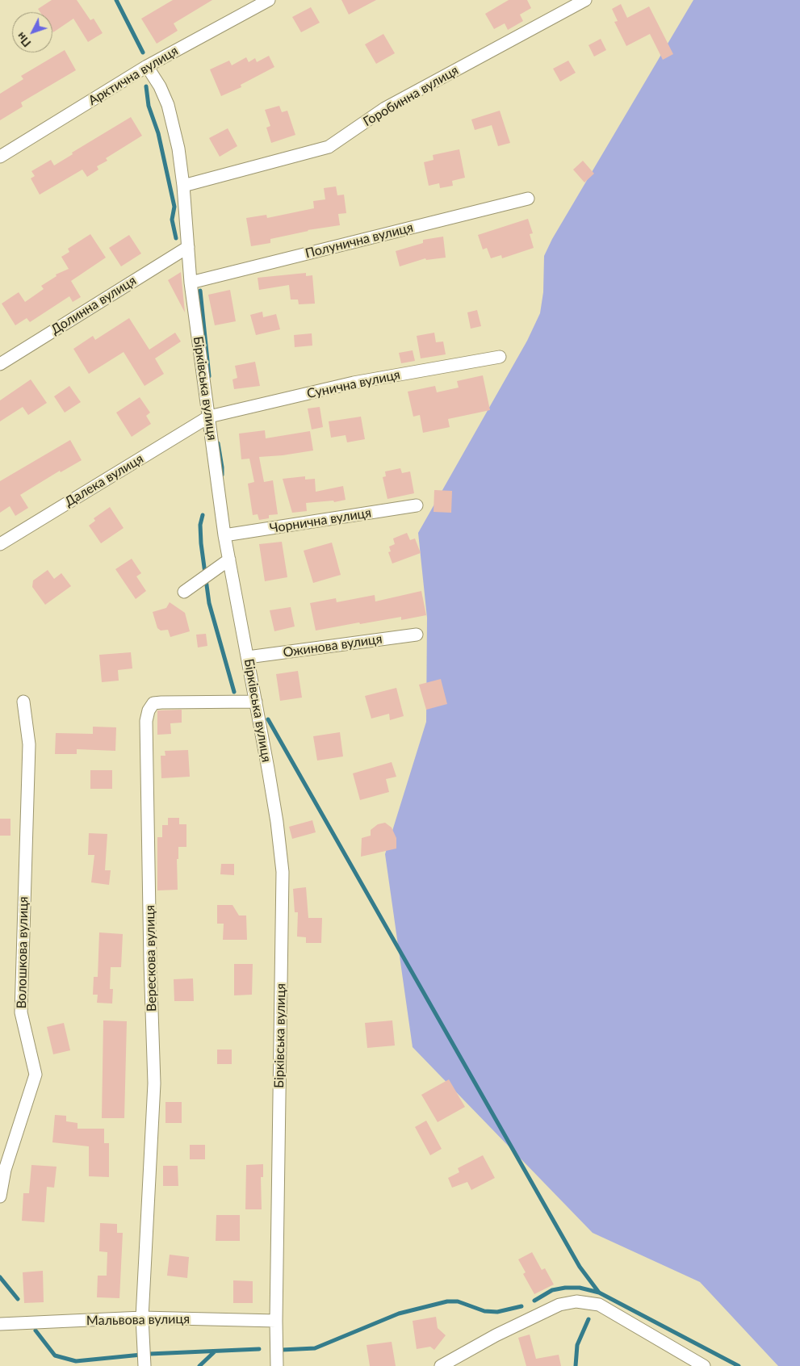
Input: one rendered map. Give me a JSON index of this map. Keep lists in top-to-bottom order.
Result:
{
  "streets": {
    "street": [
      "Арктична вулиця",
      "Горобинна вулиця",
      "Полунична вулиця",
      "Долинна вулиця",
      "Сунична вулиця",
      "Бірківська вулиця",
      "Далека вулиця",
      "Чорнична вулиця",
      "Ожинова вулиця",
      "Волошкова вулиця",
      "Верескова вулиця",
      "Мальвова вулиця"
    ]
  },
  "crossings": [
    ["Арктична вулиця", "Бірківська вулиця"],
    ["Горобинна вулиця", "Бірківська вулиця"],
    ["Полунична вулиця", "Бірківська вулиця"],
    ["Долинна вулиця", "Бірківська вулиця"],
    ["Сунична вулиця", "Бірківська вулиця"],
    ["Сунична вулиця", "Далека вулиця"],
    ["Бірківська вулиця", "Далека вулиця"],
    ["Бірківська вулиця", "Чорнична вулиця"],
    ["Бірківська вулиця", "Ожинова вулиця"],
    ["Бірківська вулиця", "Верескова вулиця"],
    ["Бірківська вулиця", "Мальвова вулиця"],
    ["Верескова вулиця", "Мальвова вулиця"]
  ],
  "north": "bottom left"
}
